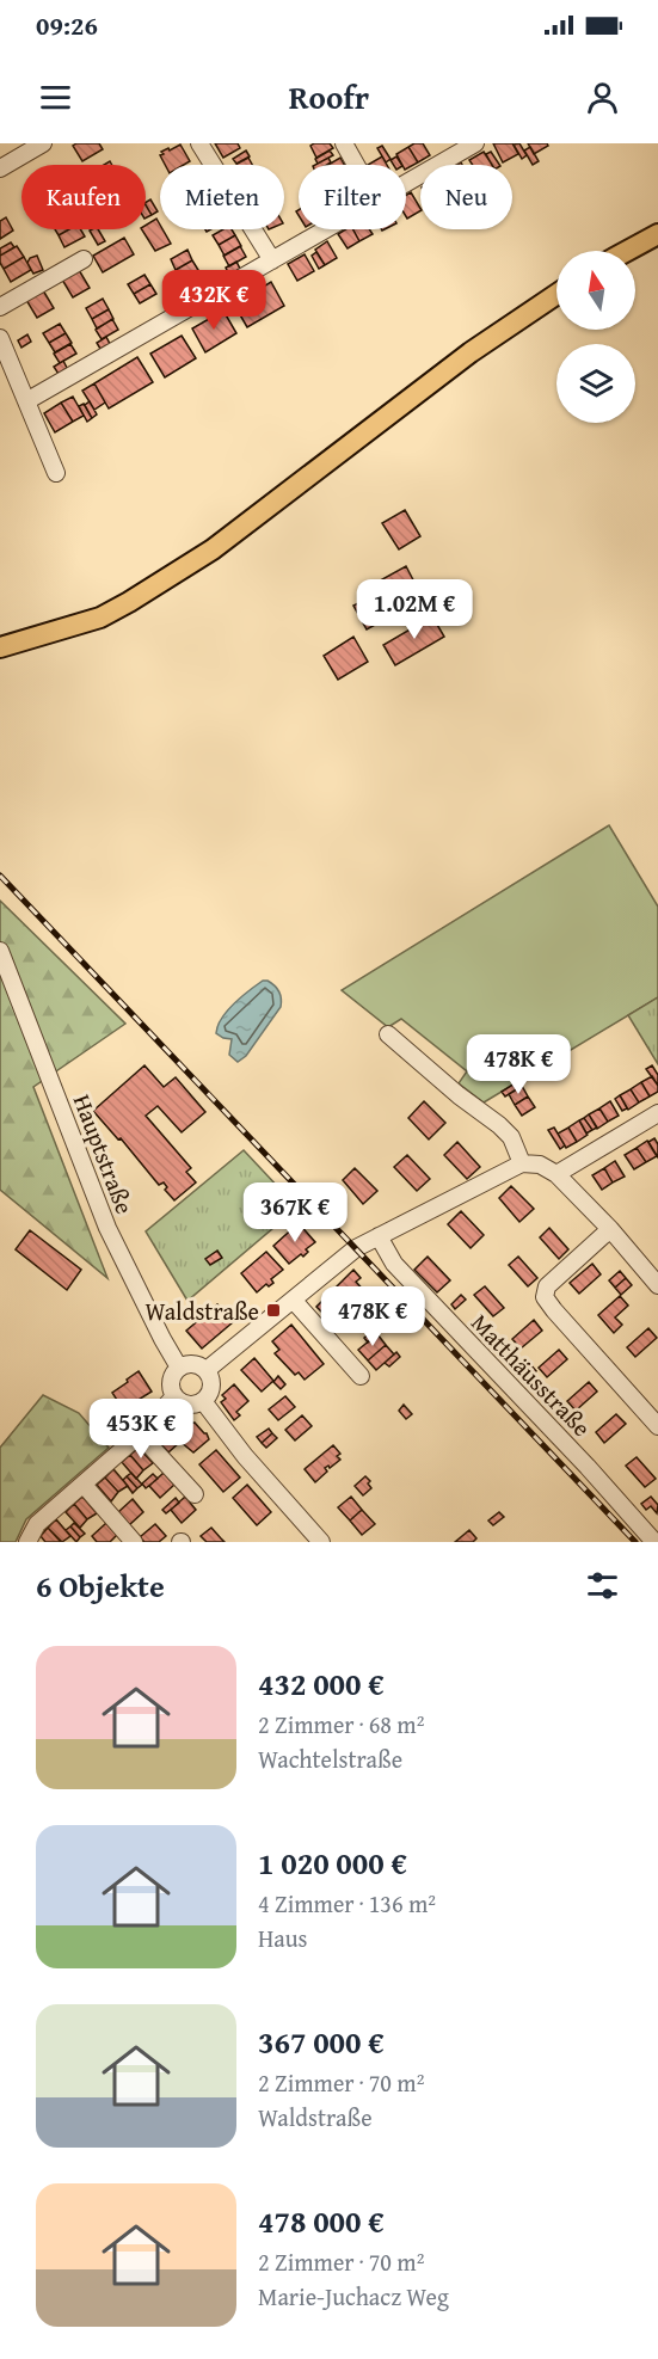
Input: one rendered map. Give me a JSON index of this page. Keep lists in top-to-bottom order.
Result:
{
  "streets": {
    "street": ["Hauptstraße", "Matthäusstraße"]
  },
  "places": {
    "transit": ["Waldstraße"]
  },
  "north": "top",
  "page": {
    "status": "09:26",
    "header": "Roofr",
    "chip": [
      "Kaufen",
      "Mieten",
      "Filter",
      "Neu"
    ],
    "price": [
      "432K €",
      "1.02M €",
      "478K €",
      "367K €",
      "478K €",
      "453K €"
    ],
    "heading": "6 Objekte",
    "list": [
      {
        "name": "432 000 €",
        "note": "2 Zimmer · 68 m² · Wachtelstraße"
      },
      {
        "name": "1 020 000 €",
        "note": "4 Zimmer · 136 m² · Haus"
      },
      {
        "name": "367 000 €",
        "note": "2 Zimmer · 70 m² · Waldstraße"
      },
      {
        "name": "478 000 €",
        "note": "2 Zimmer · 70 m² · Marie-Juchacz Weg"
      }
    ]
  }
}
